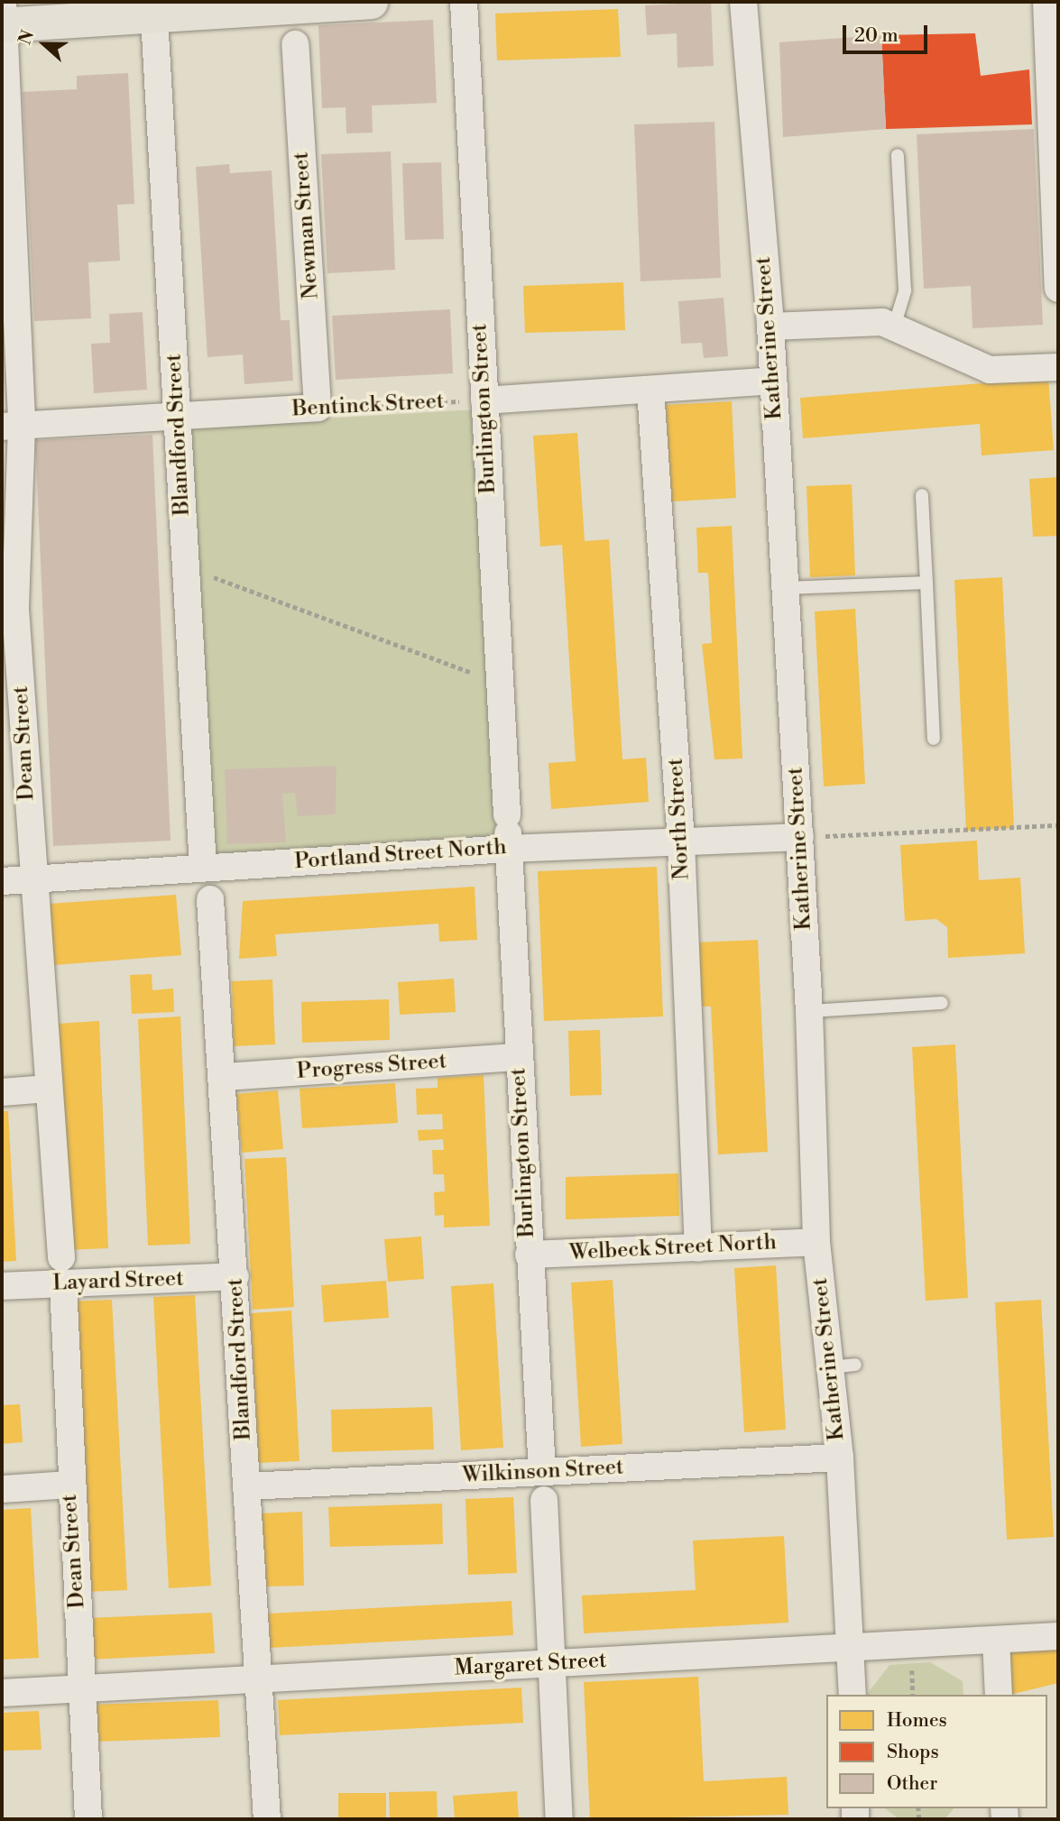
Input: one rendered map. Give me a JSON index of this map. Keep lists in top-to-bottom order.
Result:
{
  "streets": {
    "street": [
      "Newman Street",
      "Katherine Street",
      "Bentinck Street",
      "Burlington Street",
      "Blandford Street",
      "Dean Street",
      "North Street",
      "Portland Street North",
      "Progress Street",
      "Welbeck Street North",
      "Layard Street",
      "Wilkinson Street",
      "Margaret Street"
    ]
  },
  "crossings": [
    ["Newman Street", "Bentinck Street"],
    ["Katherine Street", "Portland Street North"],
    ["Katherine Street", "Welbeck Street North"],
    ["Katherine Street", "Wilkinson Street"],
    ["Katherine Street", "Margaret Street"],
    ["Bentinck Street", "Burlington Street"],
    ["Bentinck Street", "Blandford Street"],
    ["Bentinck Street", "Dean Street"],
    ["Burlington Street", "Portland Street North"],
    ["Burlington Street", "Progress Street"],
    ["Burlington Street", "Welbeck Street North"],
    ["Burlington Street", "Wilkinson Street"],
    ["Blandford Street", "Portland Street North"],
    ["Blandford Street", "Progress Street"],
    ["Blandford Street", "Layard Street"],
    ["Blandford Street", "Wilkinson Street"],
    ["Blandford Street", "Margaret Street"],
    ["Dean Street", "Portland Street North"],
    ["Dean Street", "Layard Street"],
    ["Dean Street", "Margaret Street"],
    ["North Street", "Portland Street North"],
    ["North Street", "Welbeck Street North"]
  ],
  "legend": ["Homes", "Shops", "Other"],
  "scale_bar": "20 m",
  "north": "left"
}
